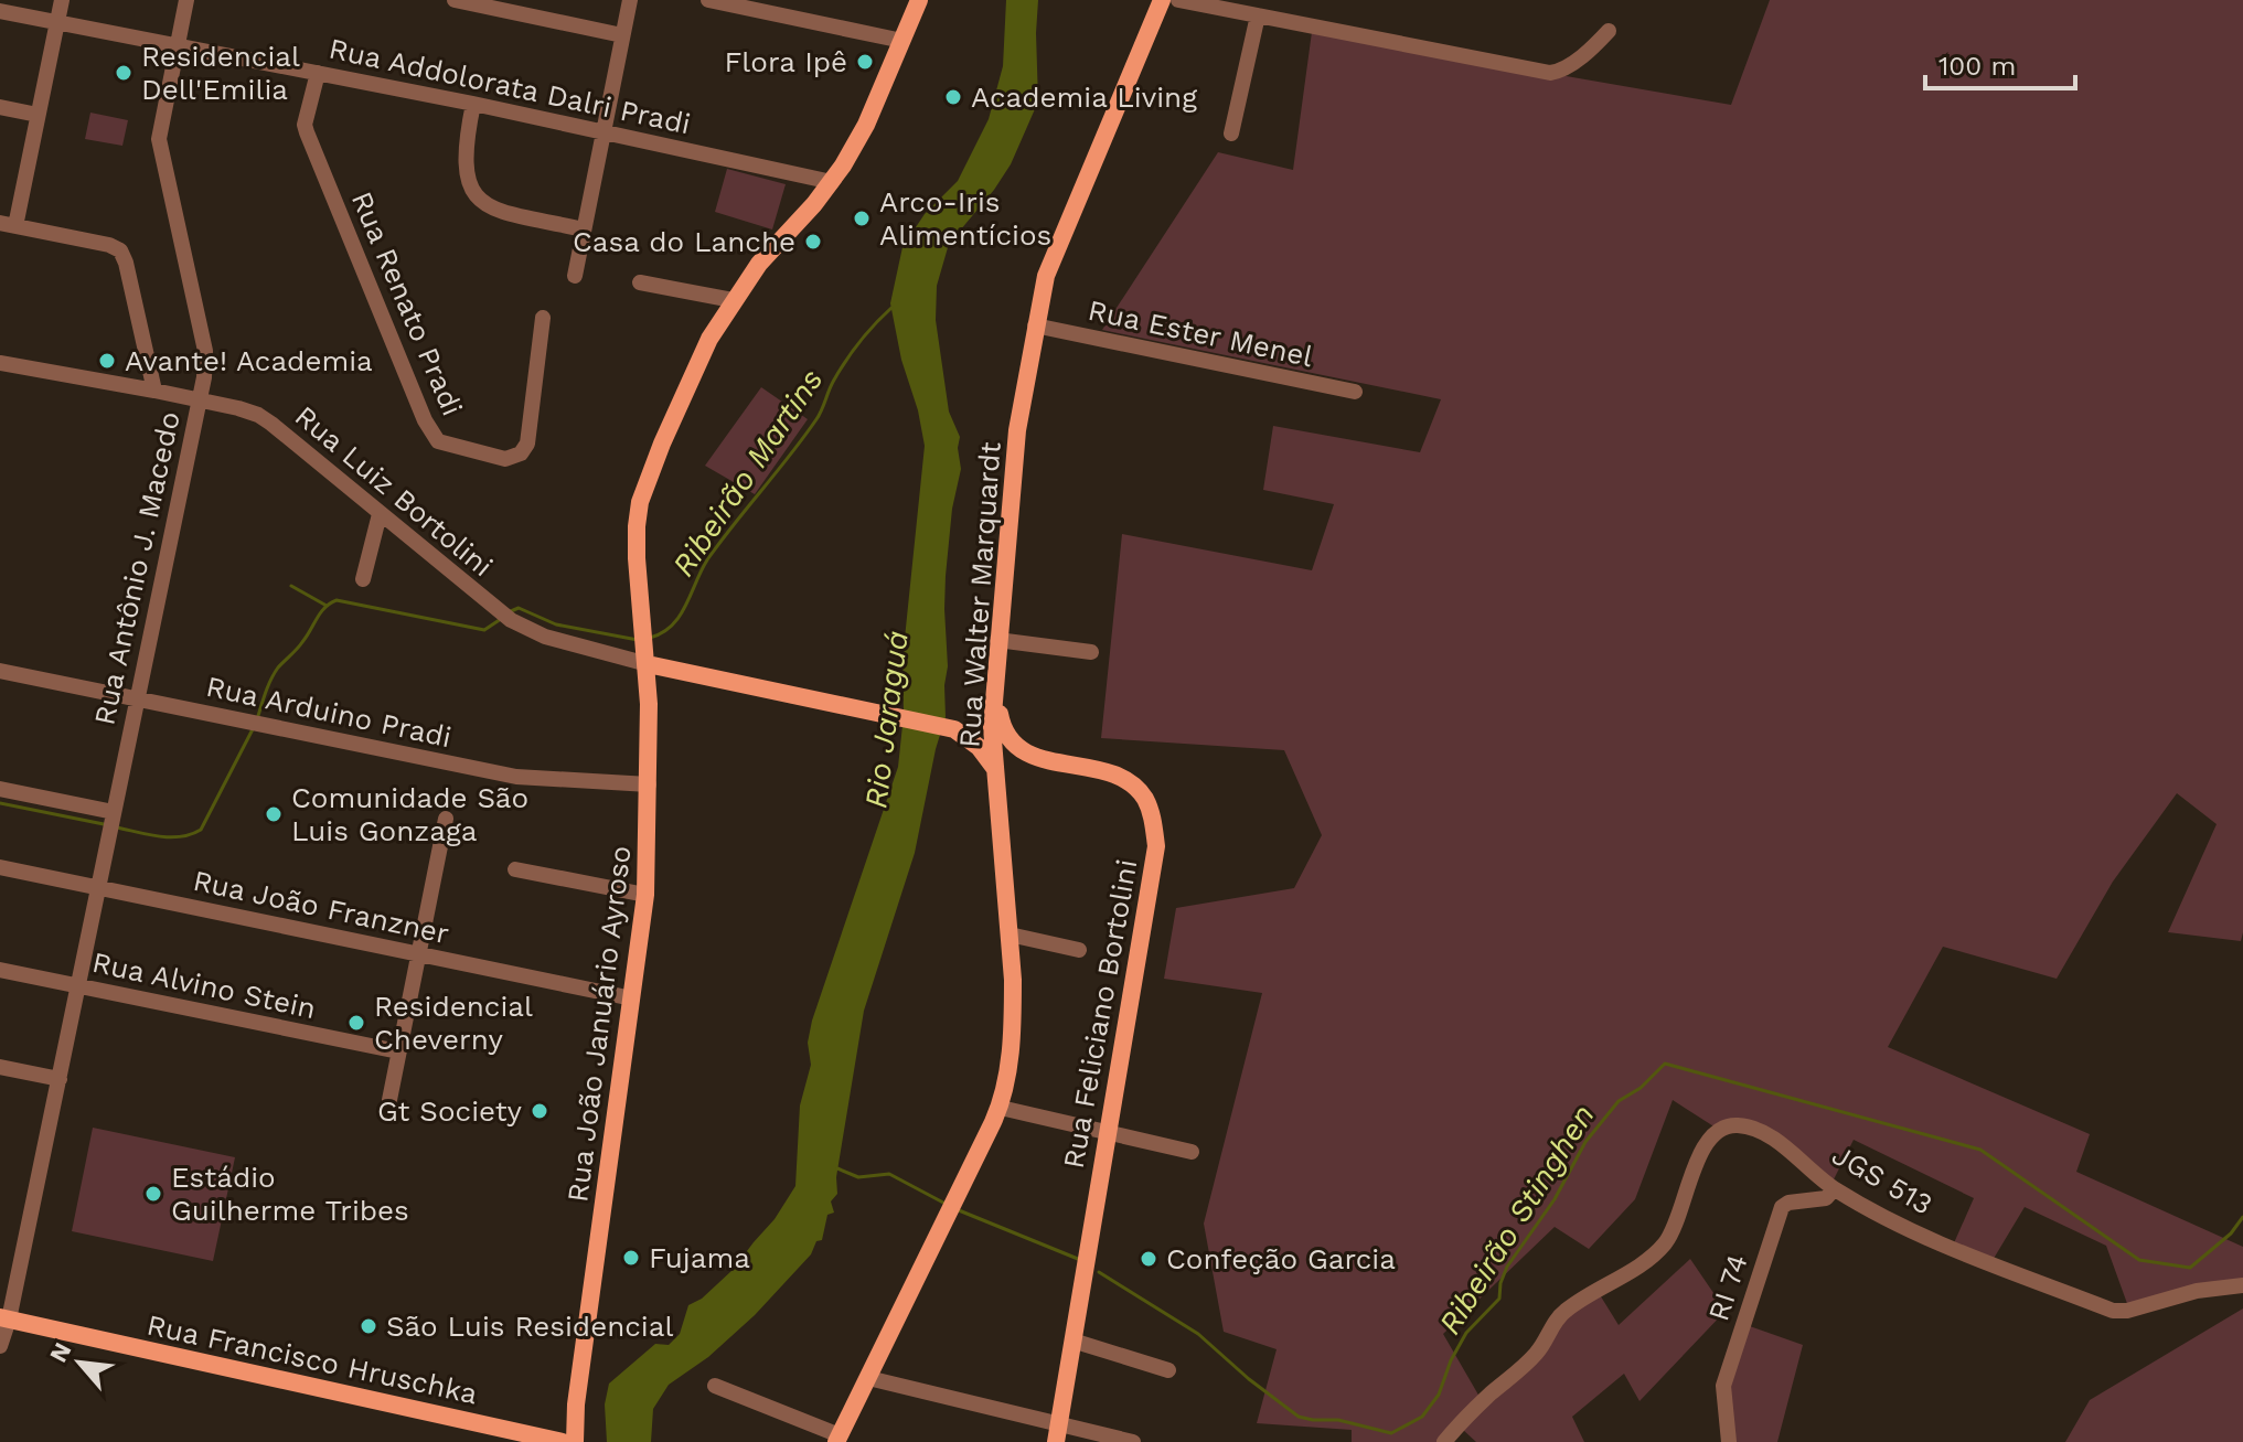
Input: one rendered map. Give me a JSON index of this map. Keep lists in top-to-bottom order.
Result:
{
  "streets": {
    "main road": [
      "Rua Walter Marquardt",
      "Rua Feliciano Bortolini",
      "Rua João Januário Ayroso",
      "Rua Francisco Hruschka"
    ],
    "street": [
      "Rua Addolorata Dalri Pradi",
      "Rua Renato Pradi",
      "Rua Ester Menel",
      "Rua Luiz Bortolini",
      "Rua Antônio J. Macedo",
      "Rua Arduino Pradi",
      "Rua João Franzner",
      "Rua Alvino Stein",
      "JGS 513",
      "RI 74"
    ]
  },
  "crossings": [
    ["Rua Addolorata Dalri Pradi", "Rua Renato Pradi"],
    ["Rua Addolorata Dalri Pradi", "Rua Antônio J. Macedo"],
    ["Rua Addolorata Dalri Pradi", "Rua João Januário Ayroso"],
    ["Rua Ester Menel", "Rua Walter Marquardt"],
    ["Rua Luiz Bortolini", "Rua Antônio J. Macedo"],
    ["Rua Luiz Bortolini", "Rua João Januário Ayroso"],
    ["Rua Antônio J. Macedo", "Rua Arduino Pradi"],
    ["Rua Antônio J. Macedo", "Rua João Franzner"],
    ["Rua Antônio J. Macedo", "Rua Alvino Stein"],
    ["Rua Antônio J. Macedo", "Rua Francisco Hruschka"],
    ["Rua Arduino Pradi", "Rua João Januário Ayroso"],
    ["Rua João Franzner", "Rua João Januário Ayroso"],
    ["JGS 513", "RI 74"]
  ],
  "water": ["Ribeirão Martins", "Rio Jaraguá", "Ribeirão Stinghen"],
  "places": [
    "Flora Ipê",
    "Residencial Dell'Emilia",
    "Academia Living",
    "Arco-Iris Alimentícios",
    "Casa do Lanche",
    "Avante! Academia",
    "Comunidade São Luis Gonzaga",
    "Residencial Cheverny",
    "Gt Society",
    "Estádio Guilherme Tribes",
    "Fujama",
    "Confeção Garcia",
    "São Luis Residencial"
  ],
  "scale_bar": "100 m",
  "north": "top left"
}
